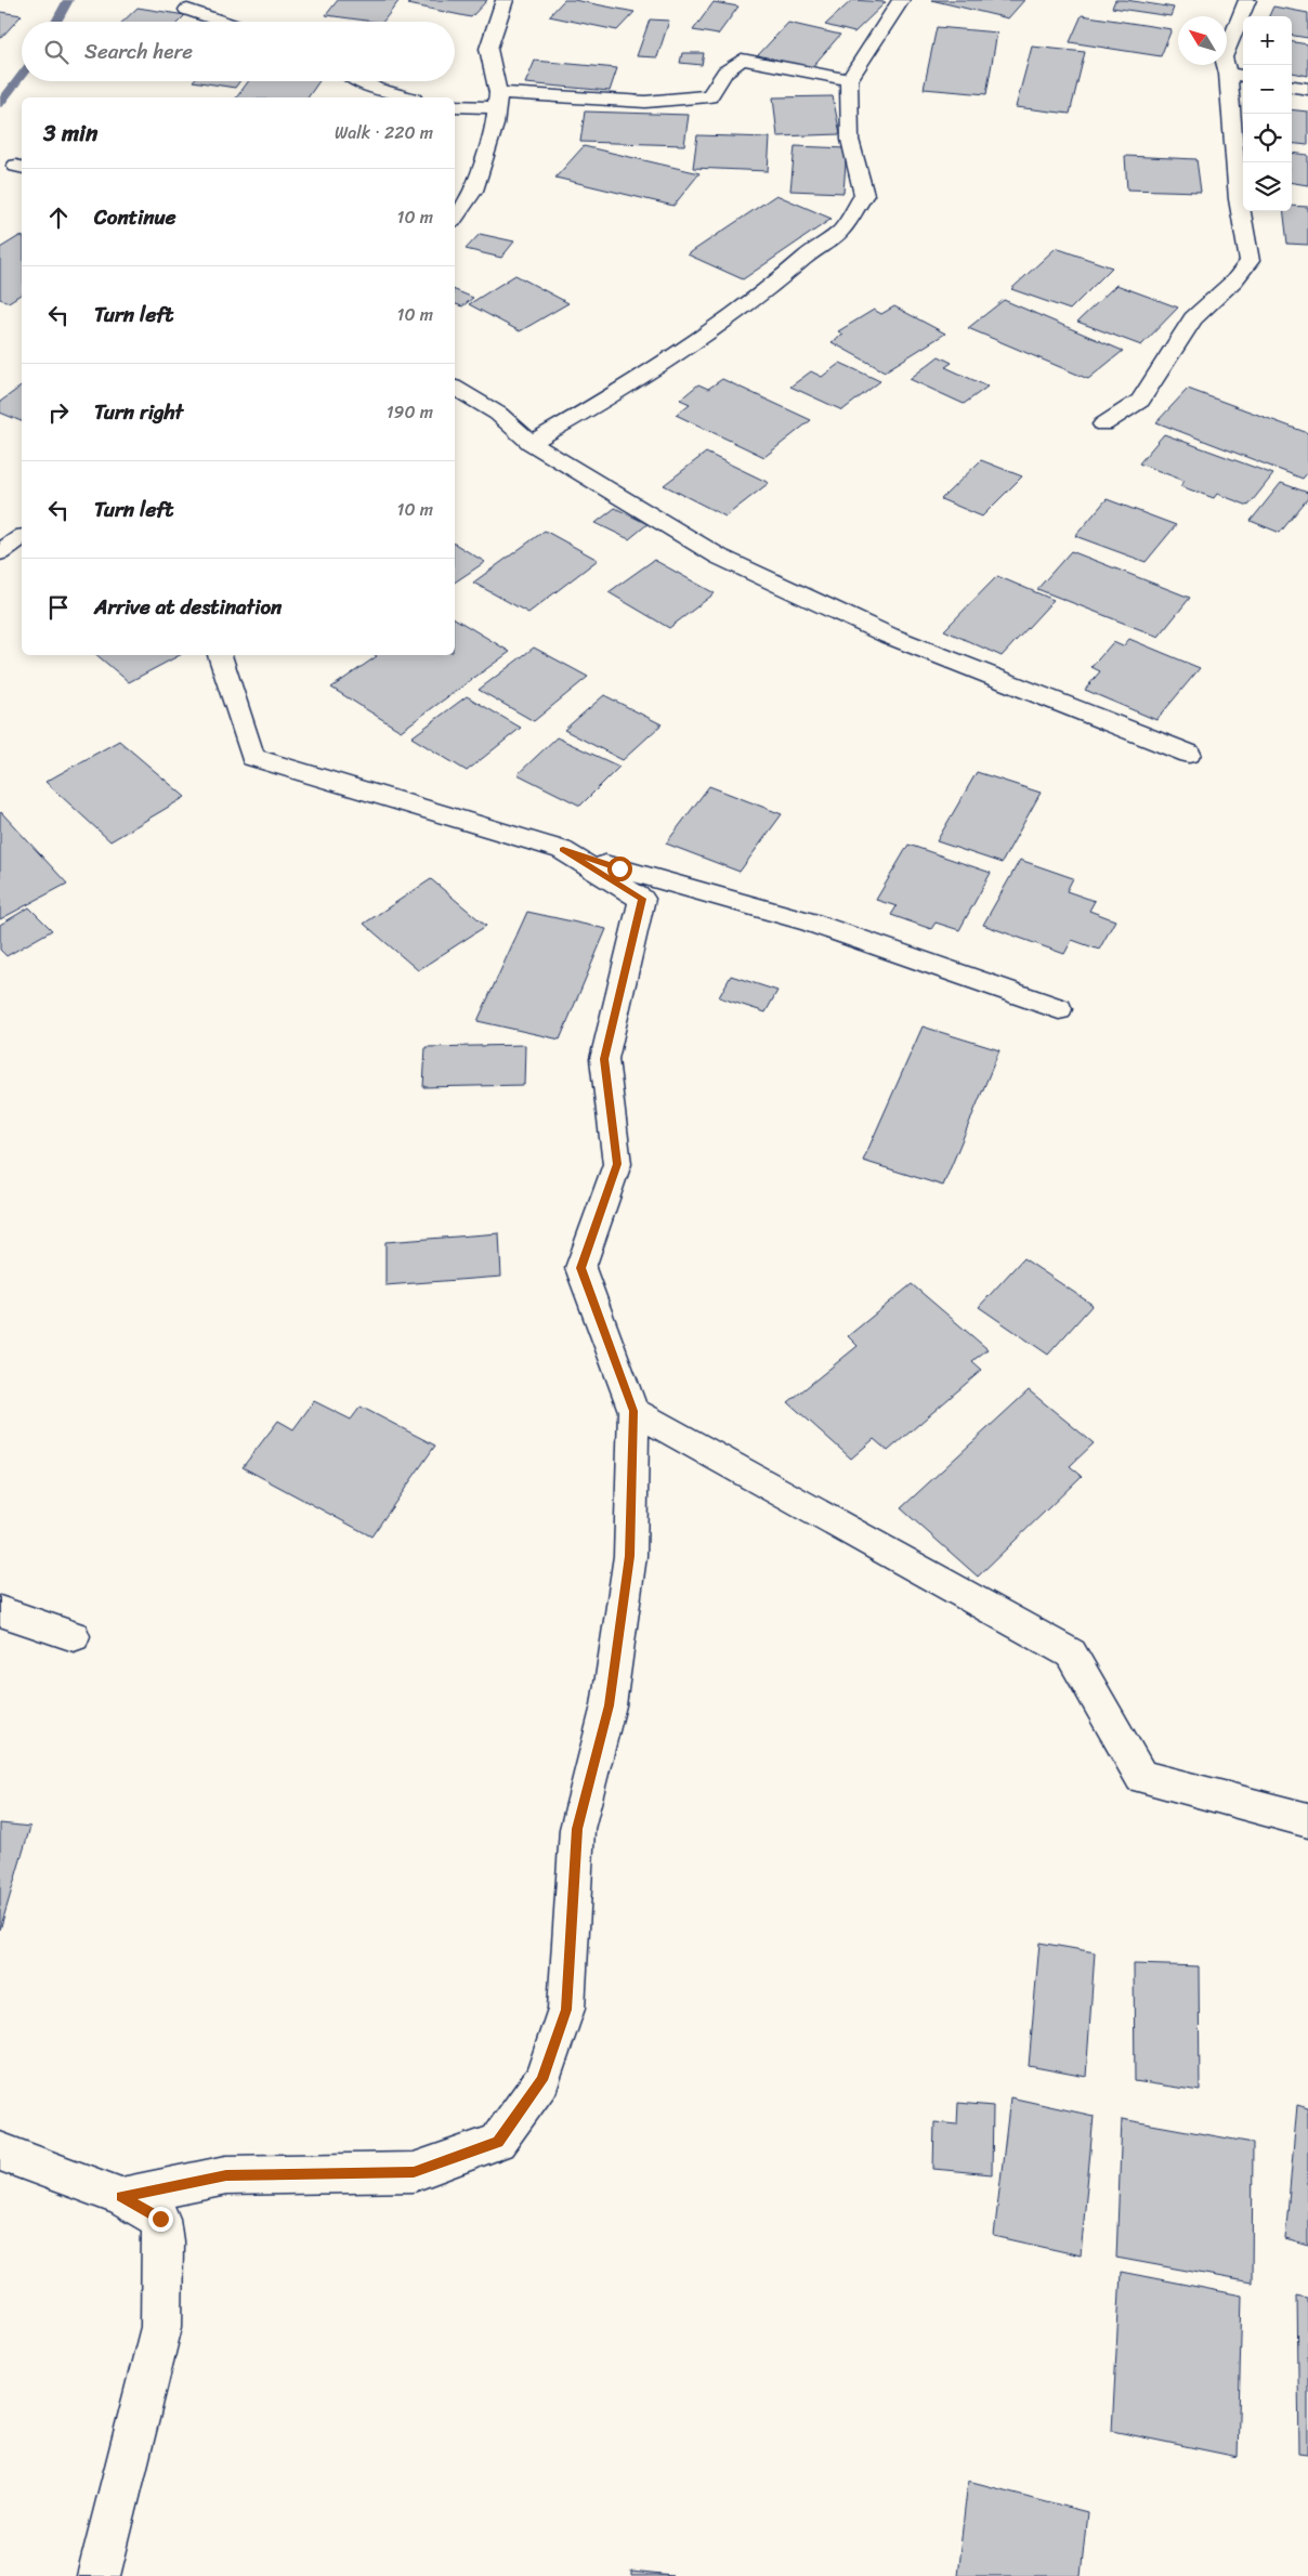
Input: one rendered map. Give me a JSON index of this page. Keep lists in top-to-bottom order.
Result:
{
  "north": "top left",
  "page": {
    "map_buttons": ["+", "−"],
    "search": "Search here",
    "heading": ["3 min", "Walk · 220 m"],
    "list": [
      ["Continue", "10 m"],
      ["Turn left", "10 m"],
      ["Turn right", "190 m"],
      ["Turn left", "10 m"],
      "Arrive at destination"
    ]
  }
}
